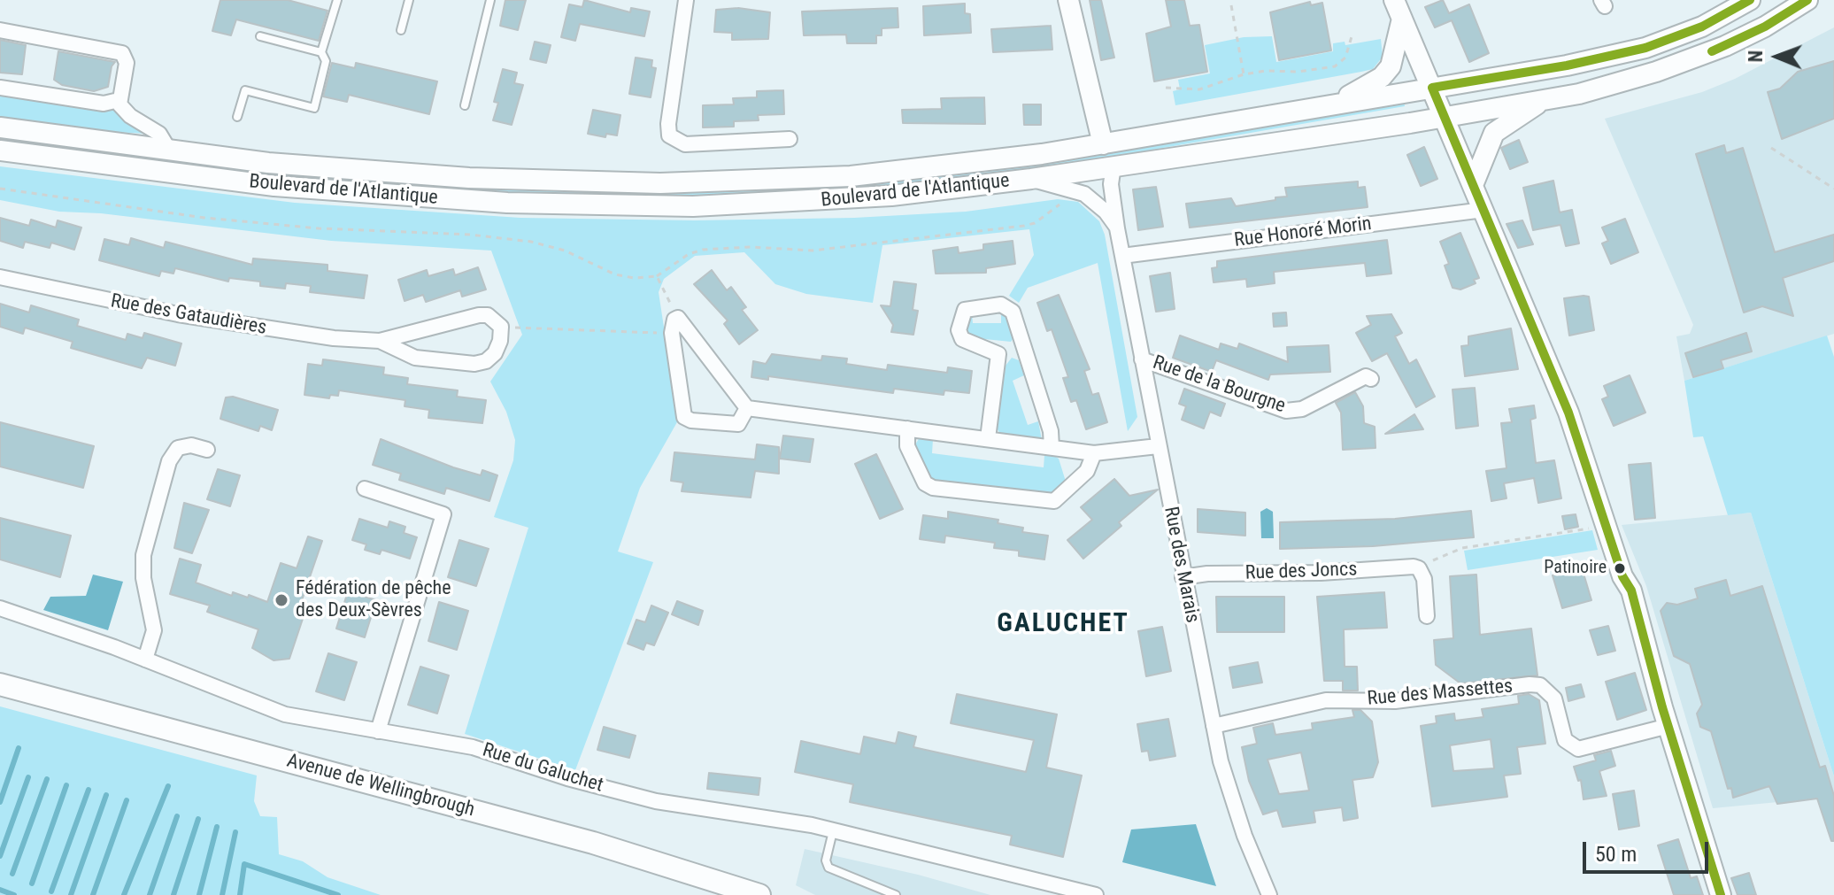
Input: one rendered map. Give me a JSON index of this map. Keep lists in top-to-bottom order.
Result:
{
  "streets": {
    "main road": ["Boulevard de l'Atlantique", "Avenue de Wellingbrough"],
    "street": [
      "Rue Honoré Morin",
      "Rue des Gataudières",
      "Rue de la Bourgne",
      "Rue des Marais",
      "Rue des Joncs",
      "Rue des Massettes",
      "Rue du Galuchet"
    ]
  },
  "crossings": [
    ["Boulevard de l'Atlantique", "Rue des Marais"],
    ["Rue Honoré Morin", "Rue des Marais"],
    ["Rue de la Bourgne", "Rue des Marais"],
    ["Rue des Marais", "Rue des Joncs"],
    ["Rue des Marais", "Rue des Massettes"]
  ],
  "districts": ["GALUCHET"],
  "places": ["Patinoire", "Fédération de pêche des Deux-Sèvres"],
  "scale_bar": "50 m",
  "north": "left"
}
